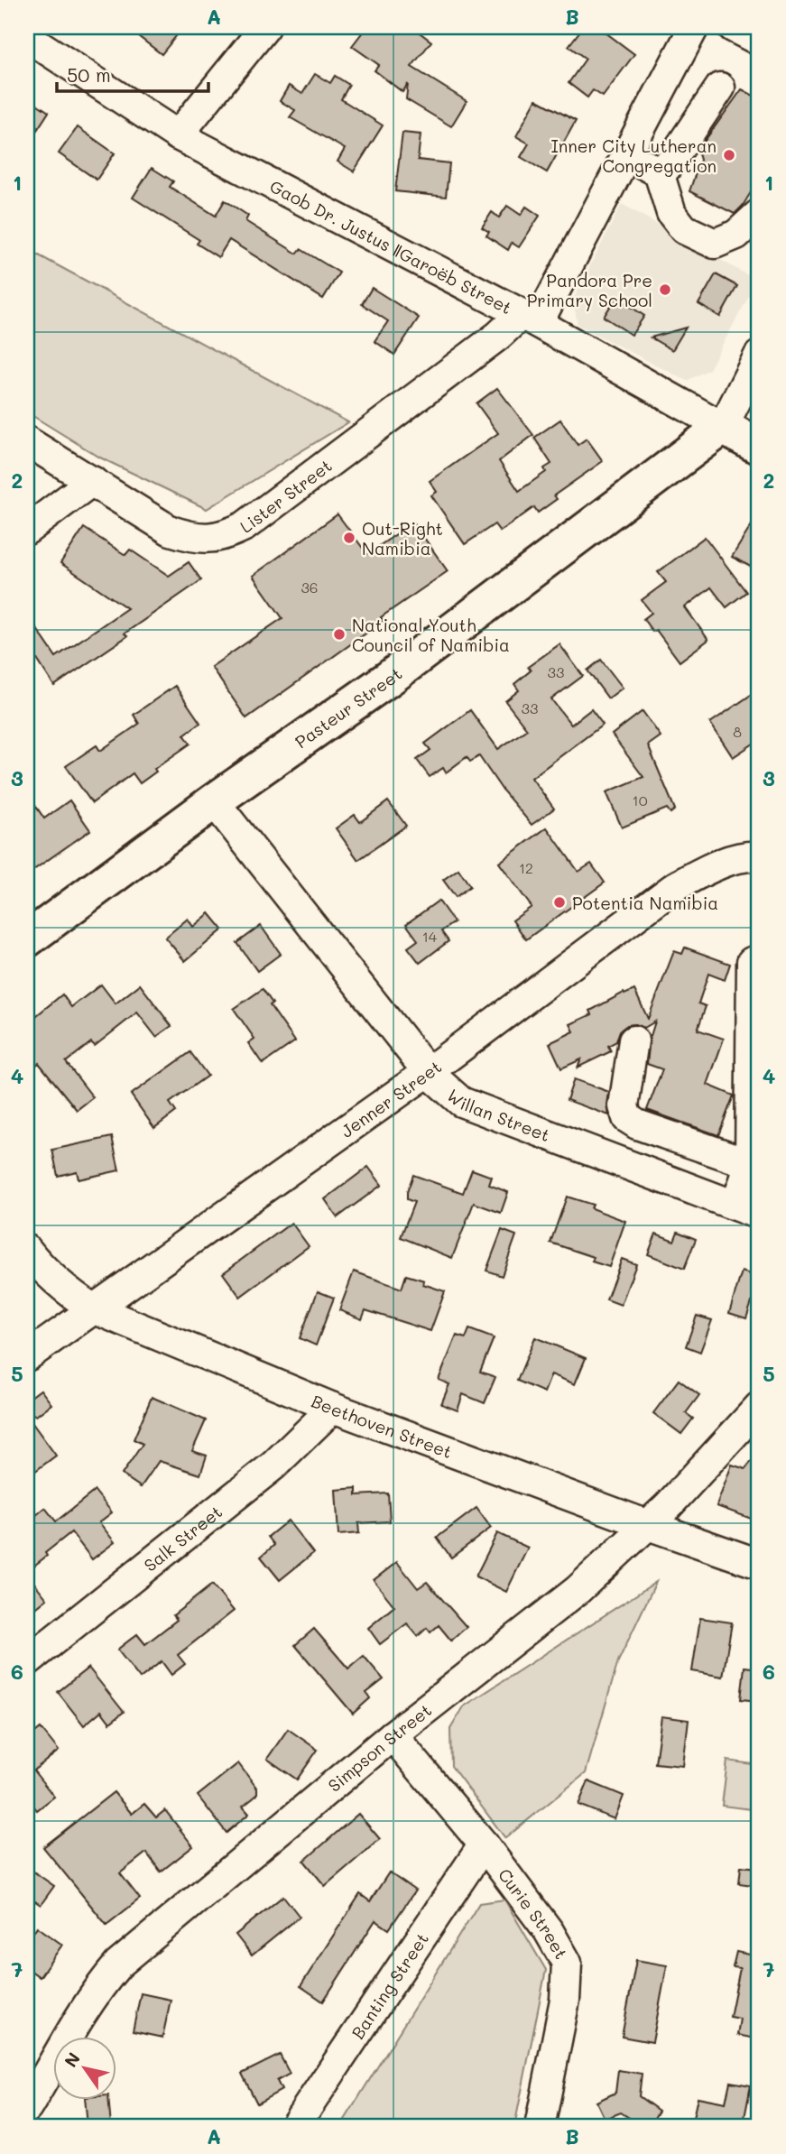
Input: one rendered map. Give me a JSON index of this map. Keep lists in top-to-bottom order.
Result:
{
  "streets": {
    "main road": ["Gaob Dr. Justus ǁGaroëb Street", "Pasteur Street"],
    "street": [
      "Lister Street",
      "Jenner Street",
      "Willan Street",
      "Beethoven Street",
      "Salk Street",
      "Simpson Street",
      "Curie Street",
      "Banting Street"
    ]
  },
  "crossings": [
    ["Gaob Dr. Justus ǁGaroëb Street", "Lister Street"],
    ["Gaob Dr. Justus ǁGaroëb Street", "Pasteur Street"],
    ["Pasteur Street", "Willan Street"],
    ["Jenner Street", "Willan Street"],
    ["Jenner Street", "Beethoven Street"],
    ["Beethoven Street", "Salk Street"],
    ["Beethoven Street", "Simpson Street"],
    ["Simpson Street", "Curie Street"],
    ["Curie Street", "Banting Street"]
  ],
  "places": [
    "Inner City Lutheran Congregation",
    "Pandora Pre Primary School",
    "Out-Right Namibia",
    "National Youth Council of Namibia",
    "Potentia Namibia"
  ],
  "house_numbers": [
    "36",
    "33",
    "33",
    "8",
    "10",
    "12",
    "14"
  ],
  "scale_bar": "50 m",
  "north": "top left",
  "grid": {
    "columns": ["A", "B"],
    "rows": [
      "1",
      "2",
      "3",
      "4",
      "5",
      "6",
      "7"
    ]
  }
}
